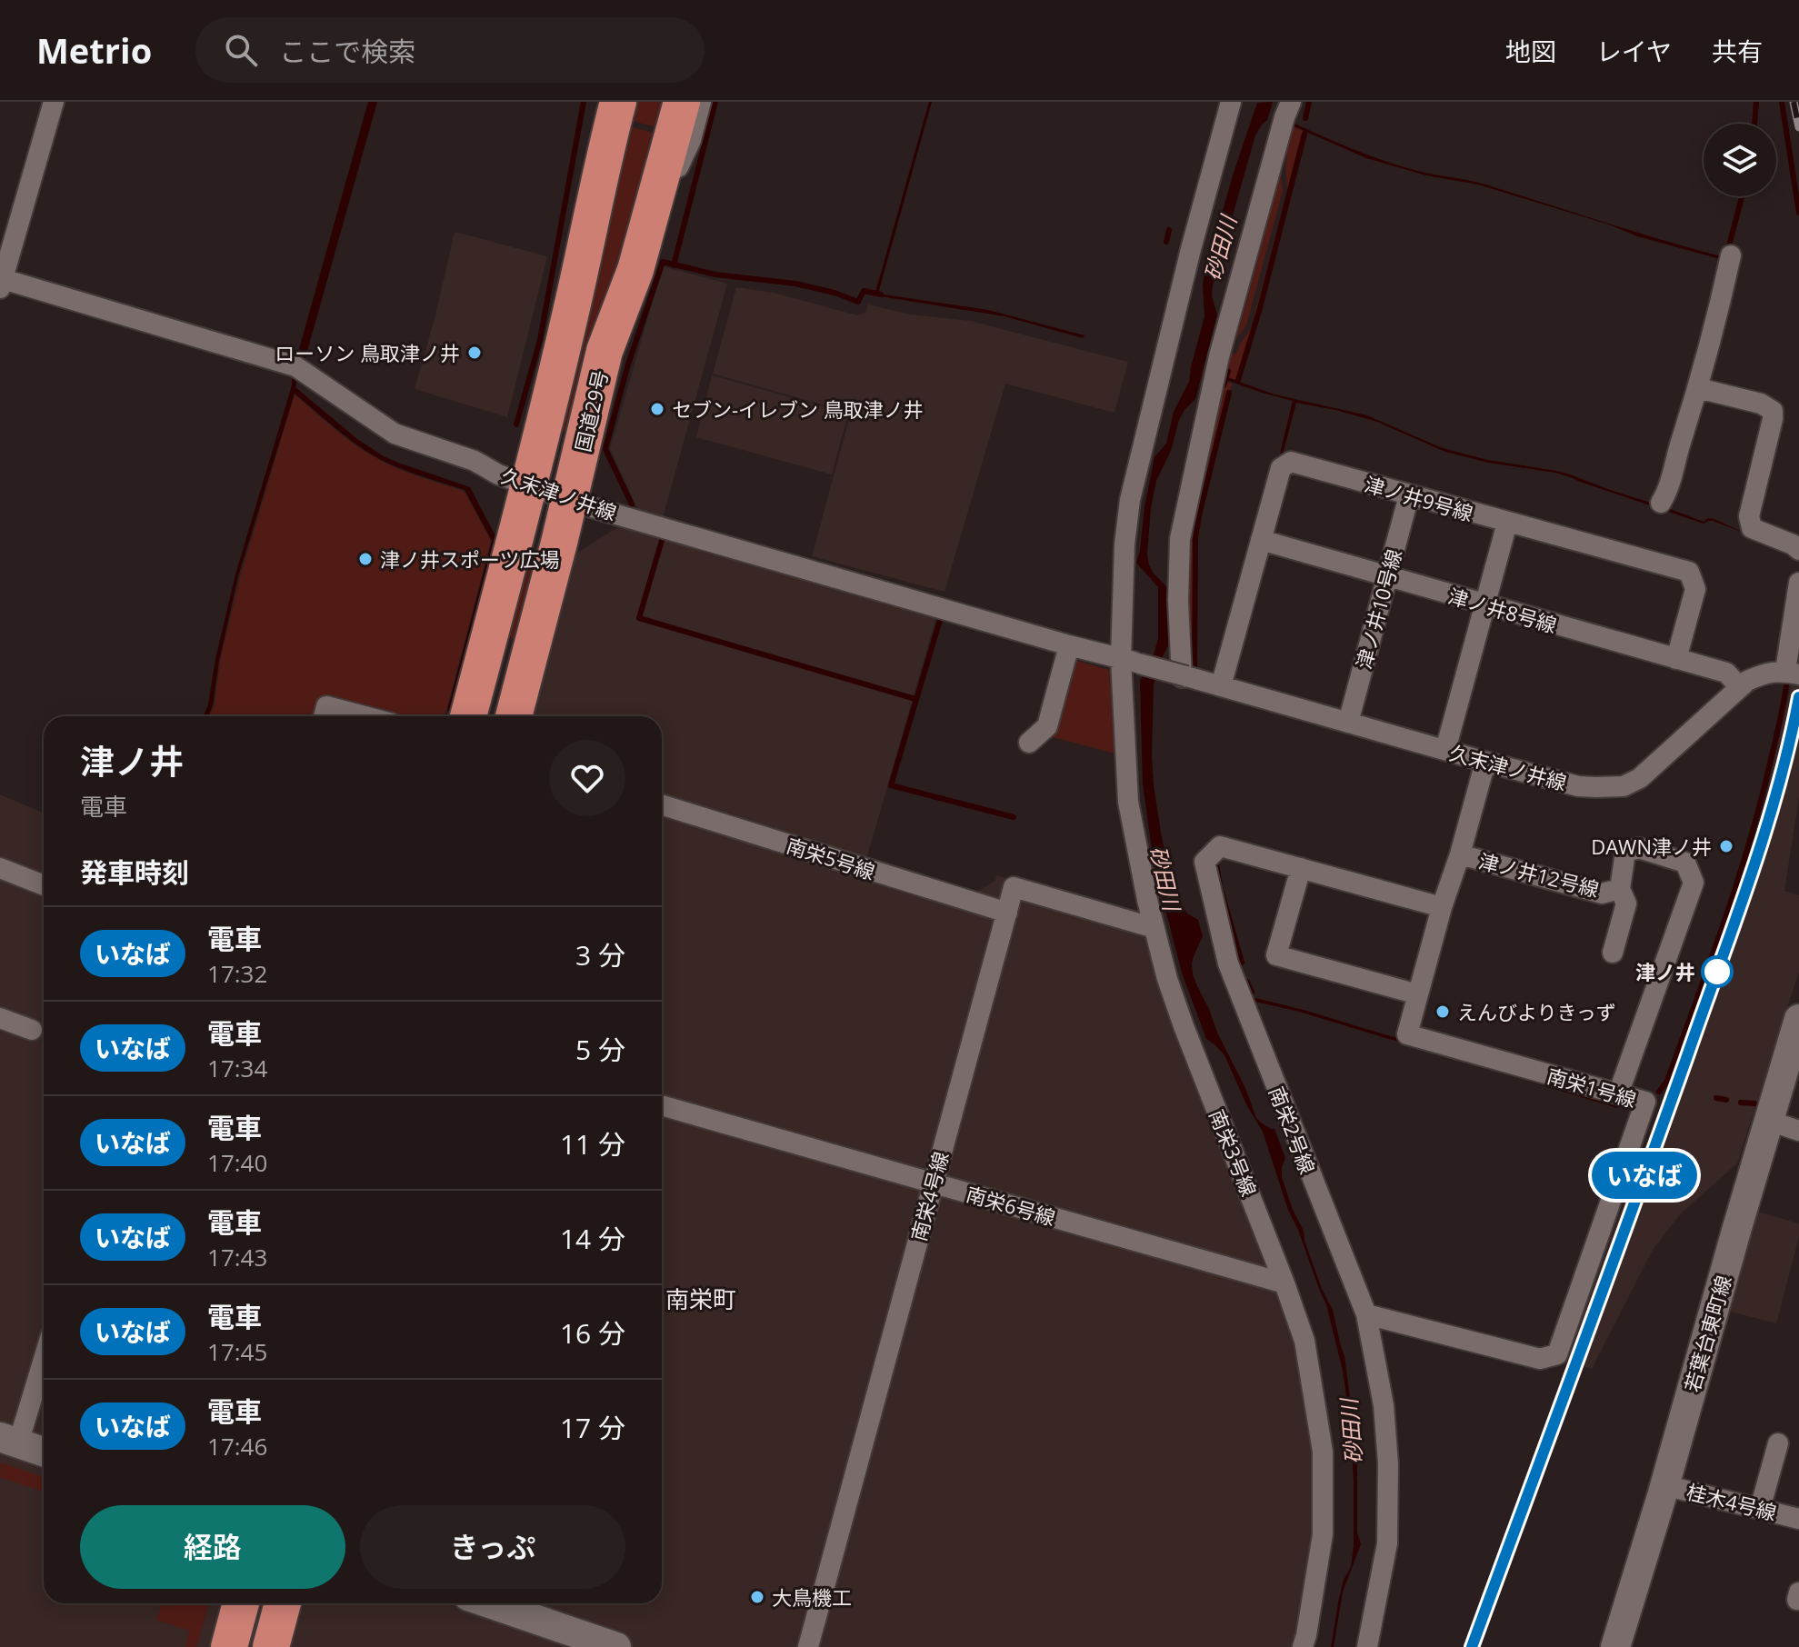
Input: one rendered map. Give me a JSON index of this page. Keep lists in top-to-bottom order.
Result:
{
  "streets": {
    "highway": ["国道29号"],
    "main road": ["若葉台東町線"],
    "street": [
      "久末津ノ井線",
      "津ノ井9号線",
      "津ノ井10号線",
      "津ノ井8号線",
      "南栄5号線",
      "津ノ井12号線",
      "南栄1号線",
      "南栄2号線",
      "南栄3号線",
      "南栄4号線",
      "南栄6号線",
      "桂木4号線"
    ]
  },
  "crossings": [
    ["国道29号", "久末津ノ井線"],
    ["久末津ノ井線", "津ノ井9号線"],
    ["久末津ノ井線", "津ノ井10号線"],
    ["久末津ノ井線", "津ノ井8号線"],
    ["久末津ノ井線", "南栄1号線"],
    ["久末津ノ井線", "南栄3号線"],
    ["津ノ井9号線", "津ノ井10号線"],
    ["津ノ井9号線", "津ノ井8号線"],
    ["津ノ井10号線", "津ノ井8号線"],
    ["南栄5号線", "南栄4号線"],
    ["津ノ井12号線", "南栄1号線"],
    ["南栄1号線", "南栄2号線"],
    ["南栄3号線", "南栄4号線"],
    ["南栄3号線", "南栄6号線"],
    ["南栄4号線", "南栄6号線"],
    ["若葉台東町線", "桂木4号線"]
  ],
  "districts": ["南栄町"],
  "water": ["砂田川"],
  "places": [
    "ローソン 鳥取津ノ井",
    "セブン-イレブン 鳥取津ノ井",
    "津ノ井スポーツ広場",
    "DAWN津ノ井",
    "津ノ井",
    "えんびよりきっず",
    "大鳥機工"
  ],
  "page": {
    "header": "Metrio",
    "search": "ここで検索",
    "nav": ["地図", "レイヤ", "共有"],
    "on_map": "いなば",
    "heading": [
      ["津ノ井", "電車"],
      "発車時刻"
    ],
    "list": [
      {
        "mark": "いなば",
        "name": "電車",
        "note": "17:32",
        "value": "3 分"
      },
      {
        "mark": "いなば",
        "name": "電車",
        "note": "17:34",
        "value": "5 分"
      },
      {
        "mark": "いなば",
        "name": "電車",
        "note": "17:40",
        "value": "11 分"
      },
      {
        "mark": "いなば",
        "name": "電車",
        "note": "17:43",
        "value": "14 分"
      },
      {
        "mark": "いなば",
        "name": "電車",
        "note": "17:45",
        "value": "16 分"
      },
      {
        "mark": "いなば",
        "name": "電車",
        "note": "17:46",
        "value": "17 分"
      }
    ],
    "buttons": ["経路", "きっぷ"]
  }
}
